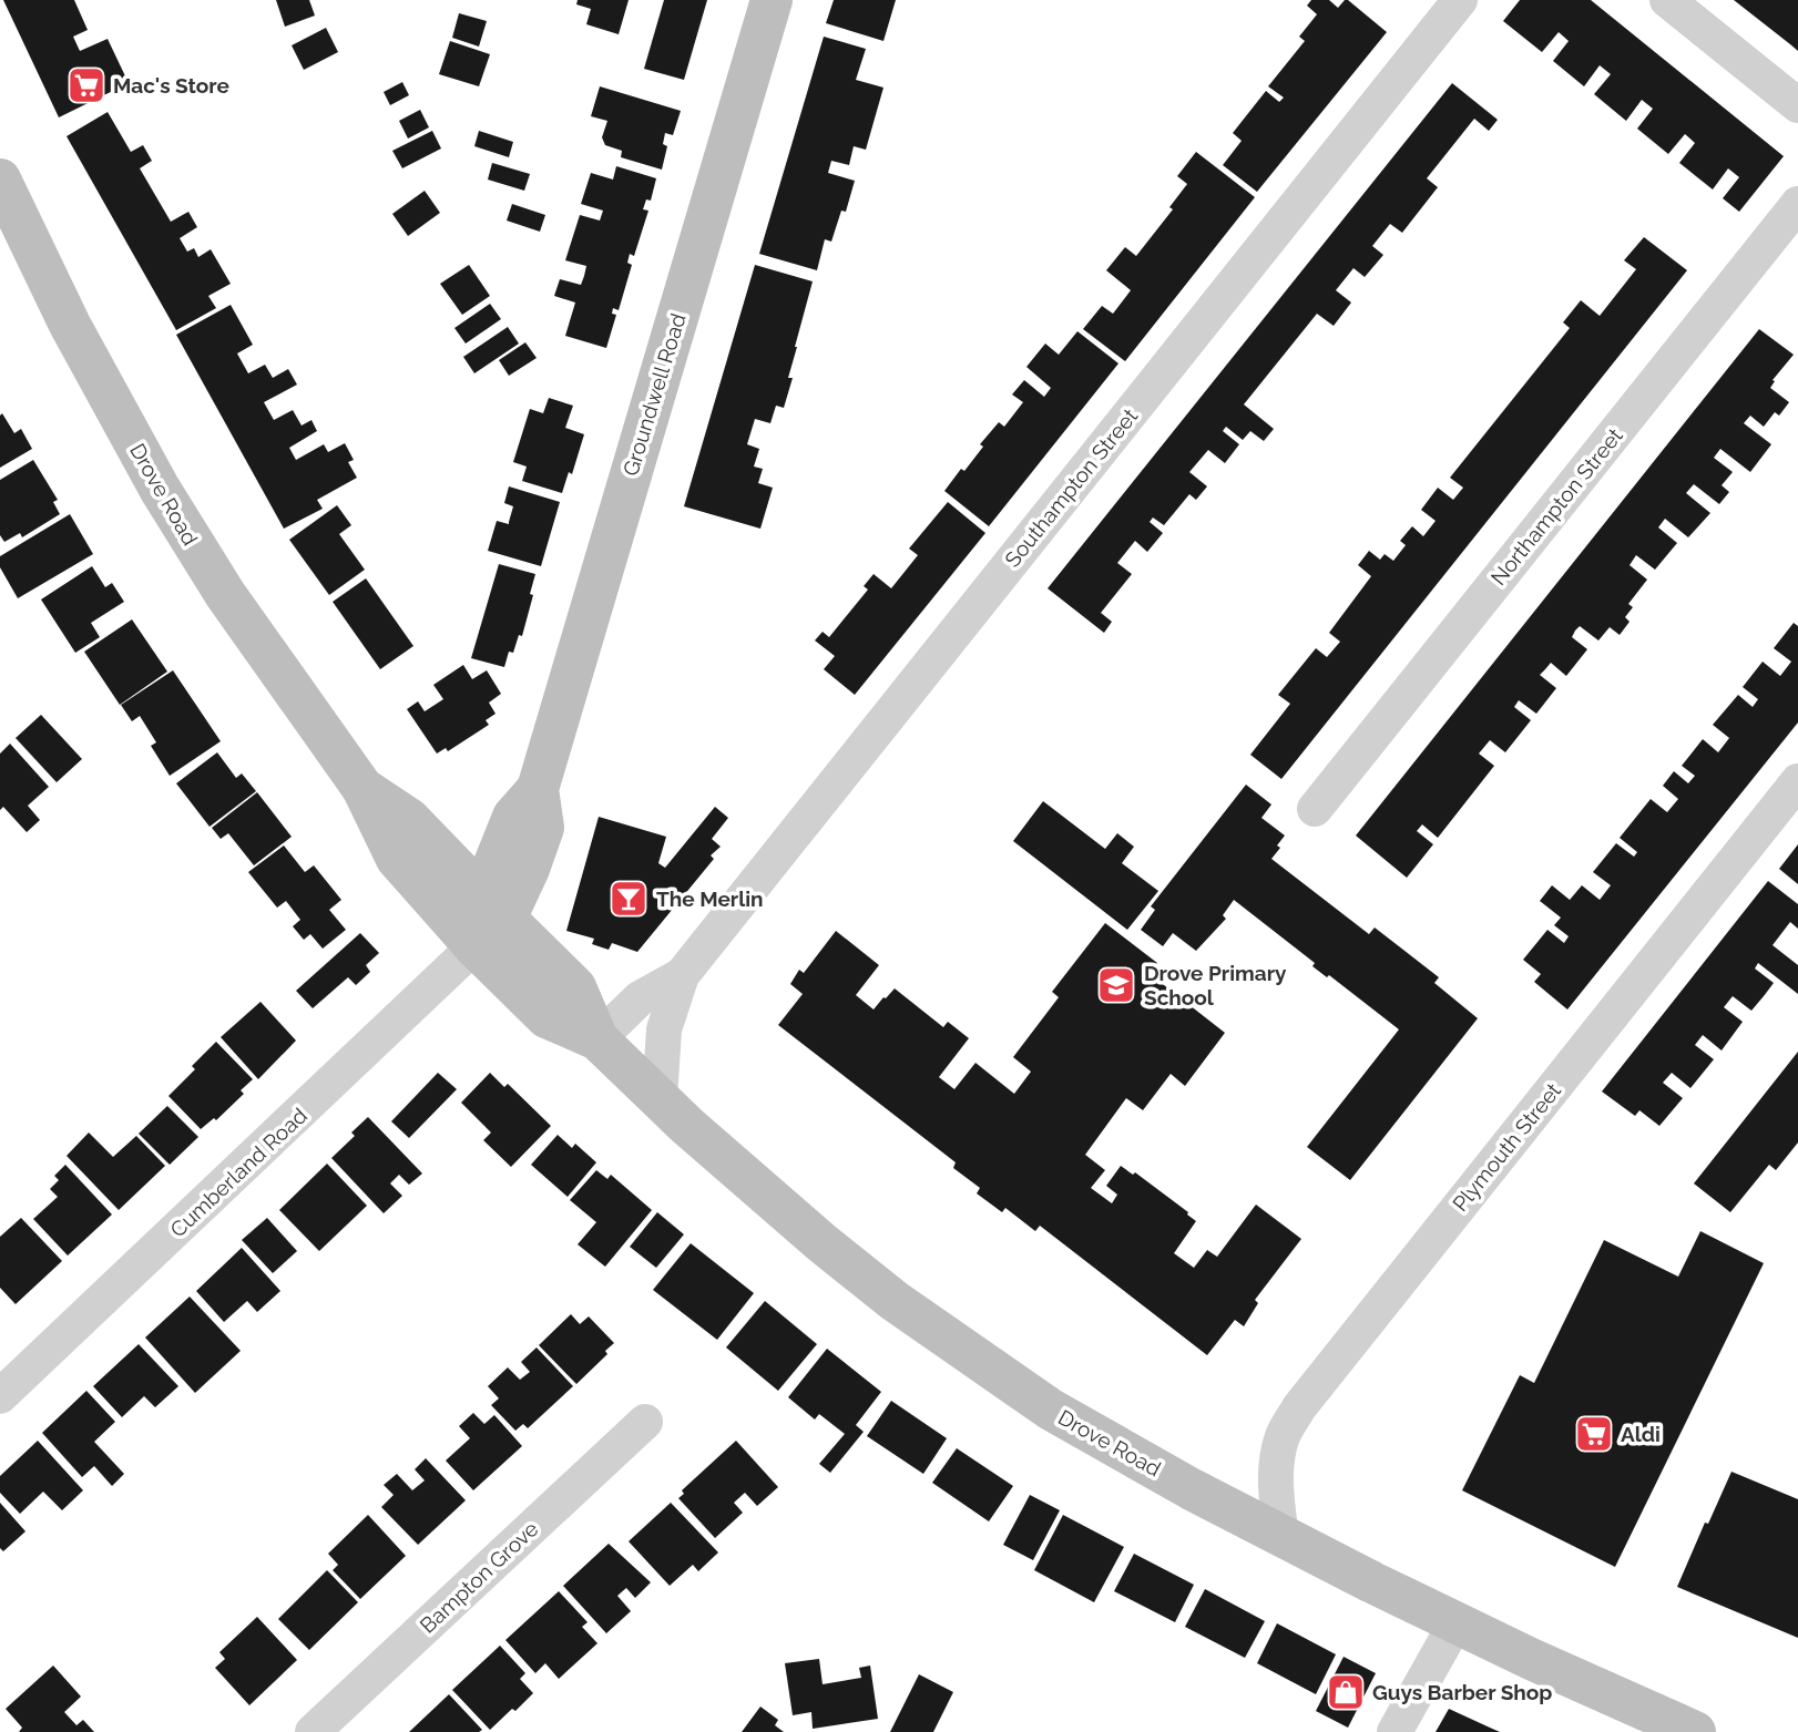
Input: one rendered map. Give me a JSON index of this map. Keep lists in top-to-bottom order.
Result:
{
  "streets": {
    "main road": ["Groundwell Road", "Drove Road"],
    "street": [
      "Southampton Street",
      "Northampton Street",
      "Plymouth Street",
      "Cumberland Road",
      "Bampton Grove"
    ]
  },
  "crossings": [
    ["Groundwell Road", "Drove Road"],
    ["Groundwell Road", "Cumberland Road"],
    ["Southampton Street", "Drove Road"],
    ["Drove Road", "Plymouth Street"],
    ["Drove Road", "Cumberland Road"]
  ],
  "places": {
    "supermarket": ["Mac's Store", "Aldi"],
    "bar": ["The Merlin"],
    "school or university": ["Drove Primary School"],
    "shop": ["Guys Barber Shop"]
  }
}
